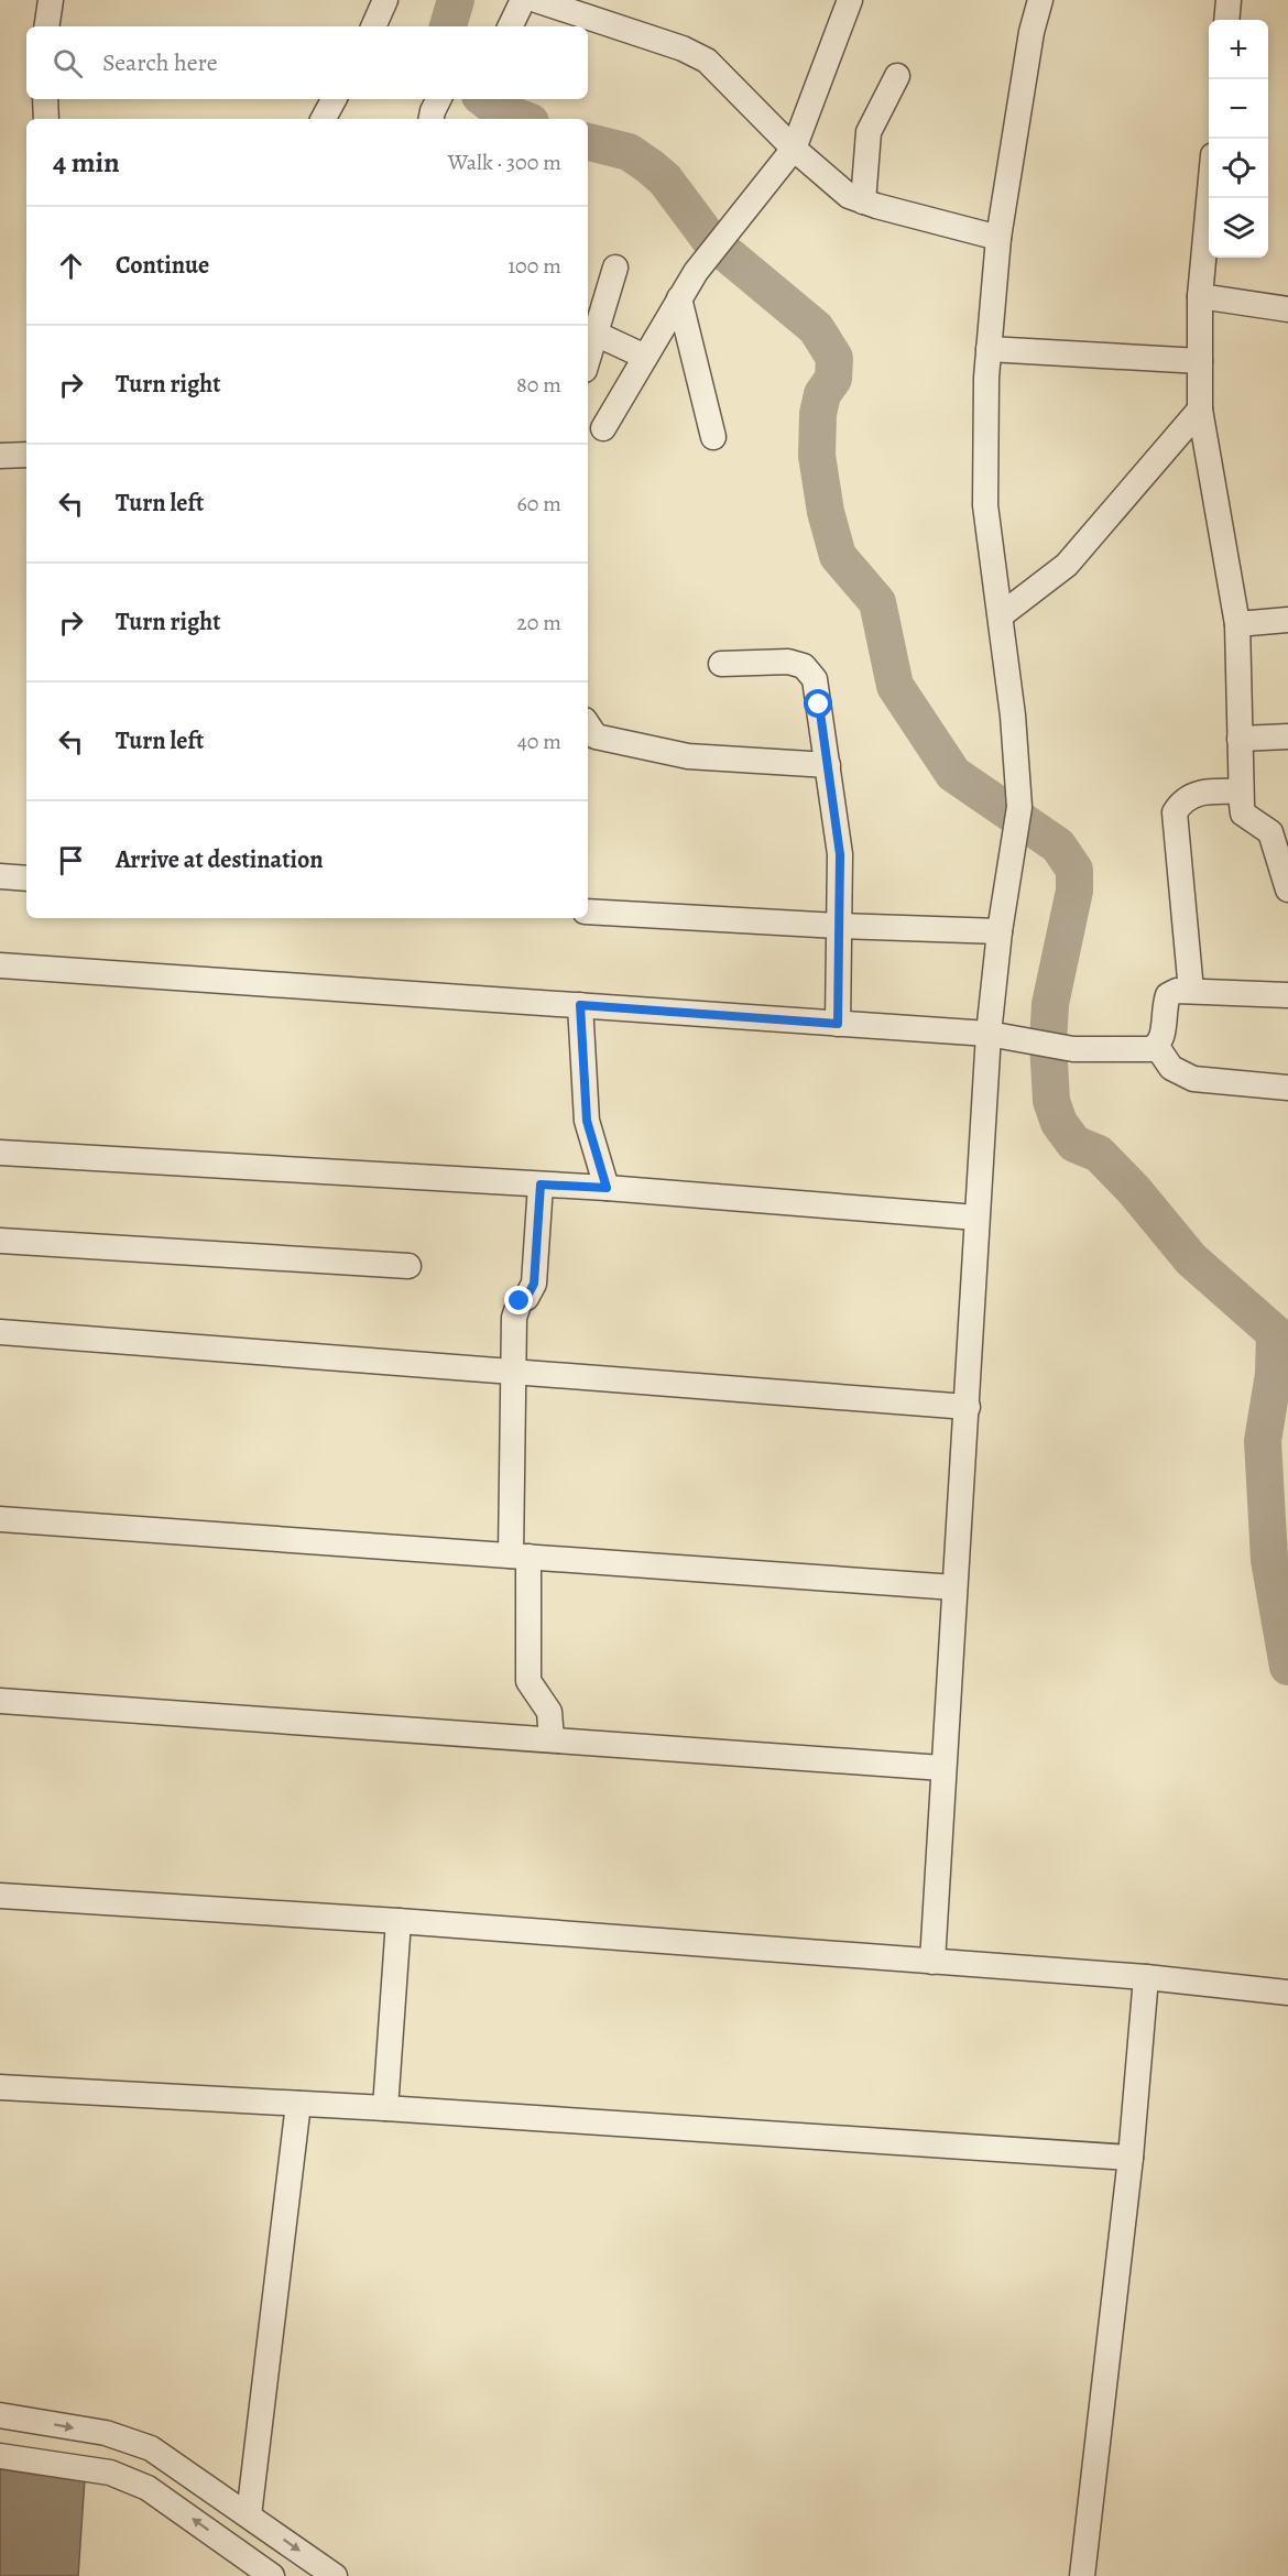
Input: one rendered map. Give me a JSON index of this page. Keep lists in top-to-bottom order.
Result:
{
  "page": {
    "map_buttons": ["+", "−"],
    "search": "Search here",
    "heading": ["4 min", "Walk · 300 m"],
    "list": [
      ["Continue", "100 m"],
      ["Turn right", "80 m"],
      ["Turn left", "60 m"],
      ["Turn right", "20 m"],
      ["Turn left", "40 m"],
      "Arrive at destination"
    ]
  }
}
